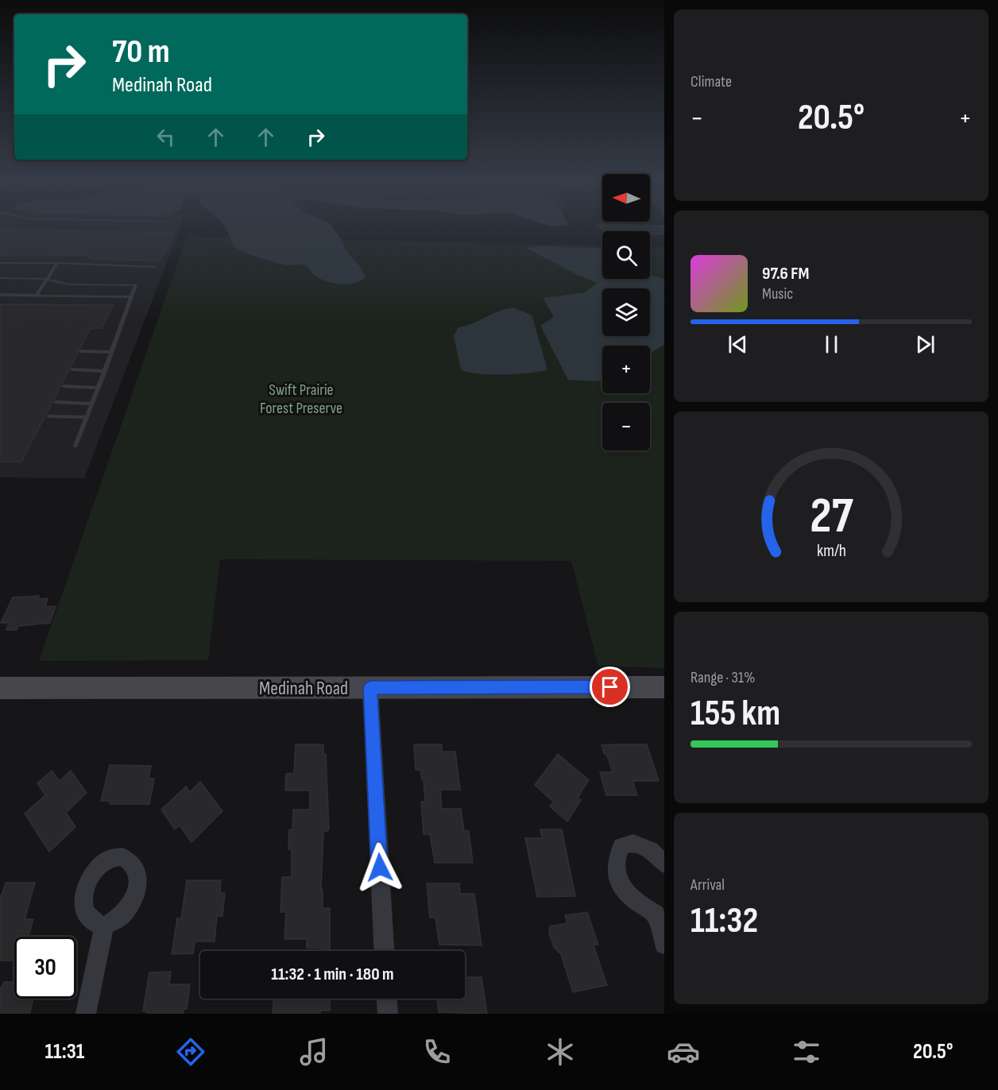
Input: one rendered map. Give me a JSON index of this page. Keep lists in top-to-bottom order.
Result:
{
  "streets": {
    "street": ["Medinah Road"]
  },
  "parks": ["Swift Prairie Forest Preserve"],
  "north": "left",
  "page": {
    "tile": [
      "Climate",
      ["Range · 31%", "155 km"],
      ["Arrival", "11:32"]
    ],
    "turn": ["70 m", "Medinah Road"],
    "heat": ["−", "20.5°", "+"],
    "map_buttons": ["+", "−"],
    "song": ["97.6 FM", "Music"],
    "limit": "30",
    "trip": "11:32 · 1 min · 180 m",
    "tabs": ["11:31", "20.5°"],
    "gauge": ["27", "km/h"]
  }
}
